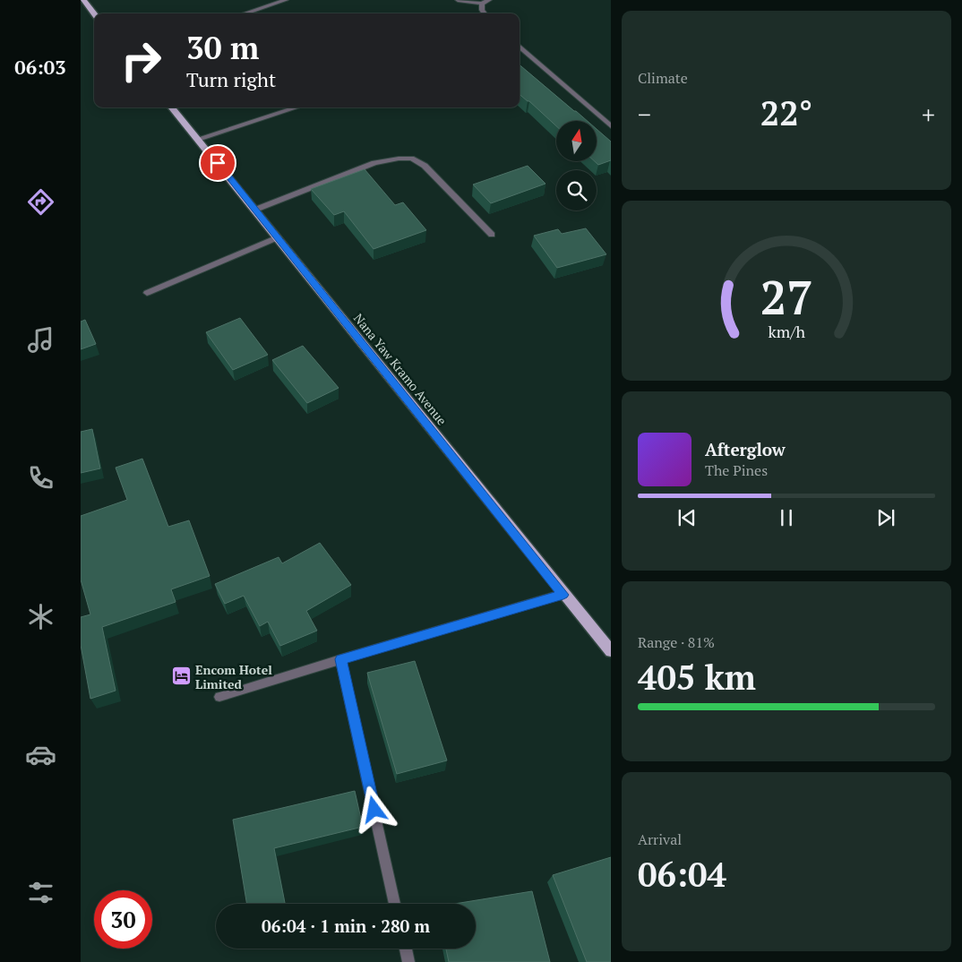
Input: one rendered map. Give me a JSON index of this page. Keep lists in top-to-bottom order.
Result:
{
  "streets": {
    "main road": ["Nana Yaw Kramo Avenue"]
  },
  "places": {
    "hotel": ["Encom Hotel Limited"]
  },
  "north": "top",
  "page": {
    "tabs": "06:03",
    "tile": [
      "Climate",
      ["Range · 81%", "405 km"],
      ["Arrival", "06:04"]
    ],
    "turn": ["30 m", "Turn right"],
    "heat": ["−", "22°", "+"],
    "song": ["Afterglow", "The Pines"],
    "limit": "30",
    "trip": "06:04 · 1 min · 280 m",
    "gauge": ["27", "km/h"]
  }
}
